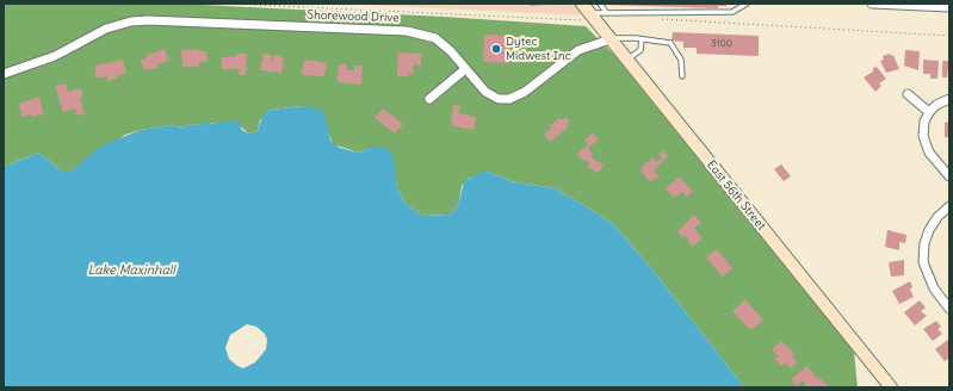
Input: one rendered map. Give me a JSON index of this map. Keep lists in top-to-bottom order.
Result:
{
  "streets": {
    "street": ["Shorewood Drive", "East 56th Street"]
  },
  "crossings": [
    ["Shorewood Drive", "East 56th Street"]
  ],
  "water": ["Lake Maxinhall"],
  "places": ["Dytec Midwest Inc"],
  "house_numbers": ["3100"]
}
